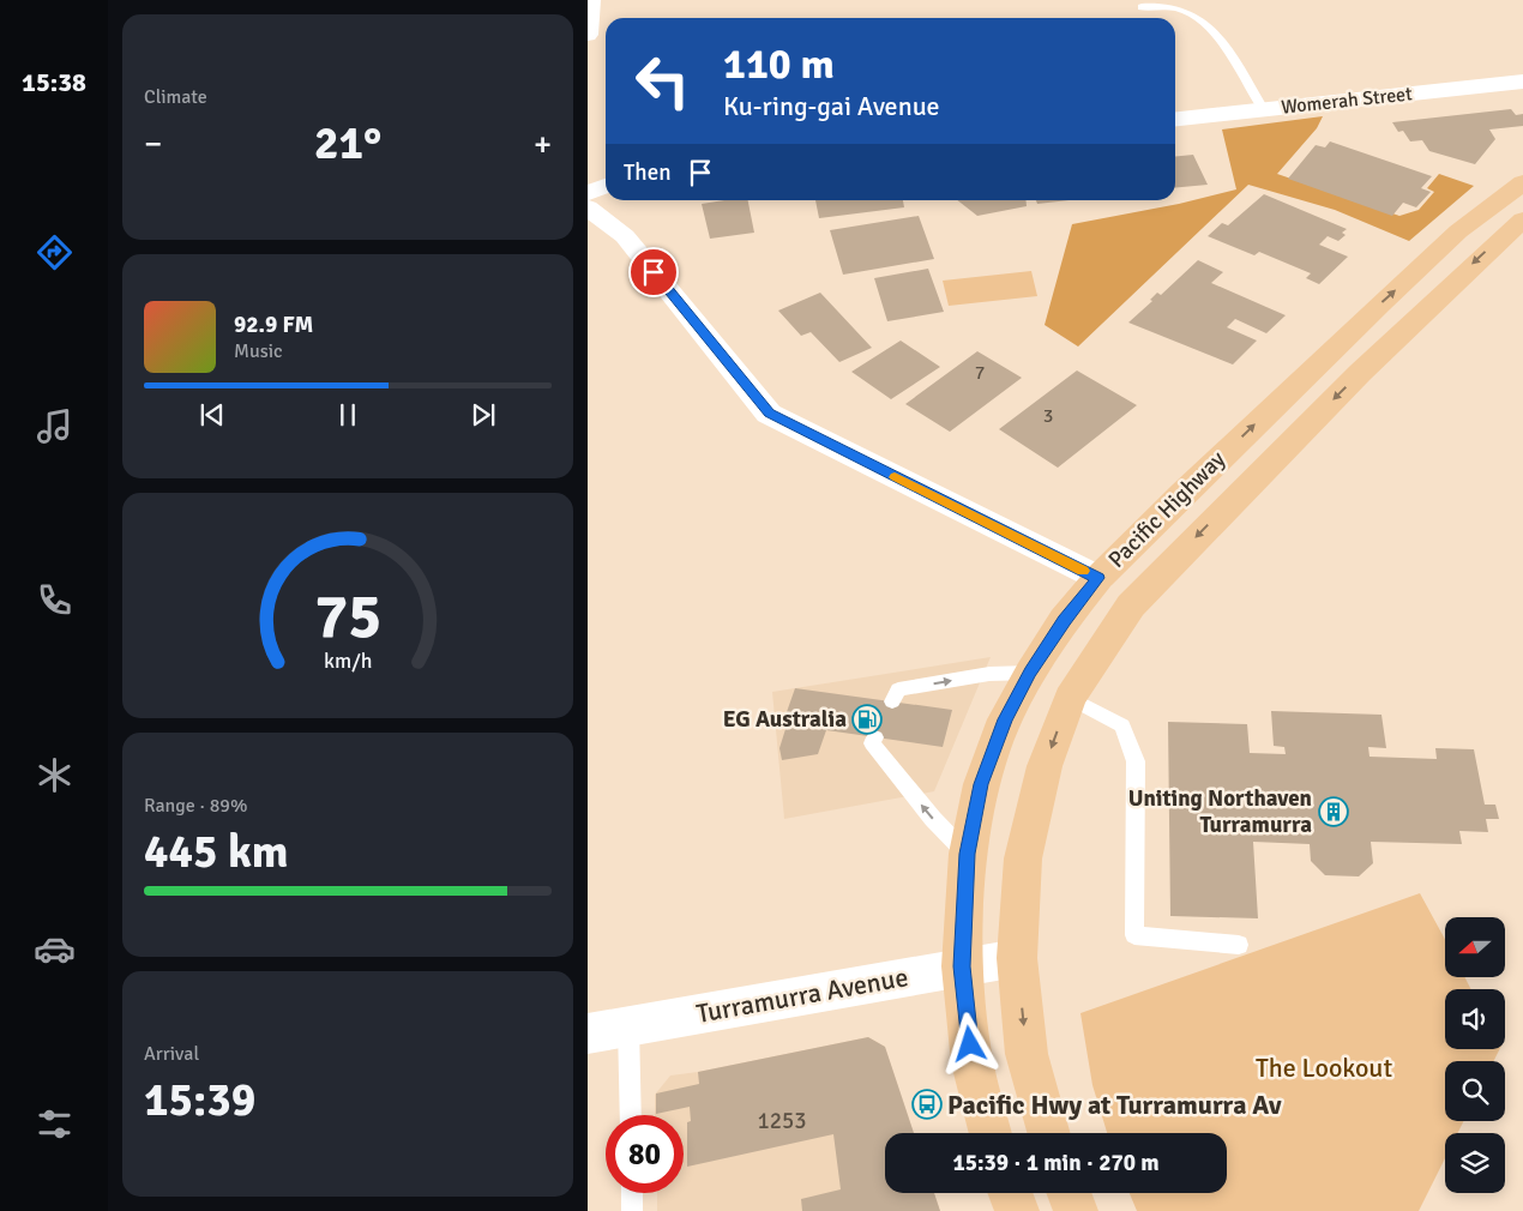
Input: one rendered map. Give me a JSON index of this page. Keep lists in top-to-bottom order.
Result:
{
  "streets": {
    "highway": ["Pacific Highway"],
    "street": ["Womerah Street", "Turramurra Avenue"]
  },
  "crossings": [
    ["Pacific Highway", "Turramurra Avenue"]
  ],
  "parks": ["The Lookout"],
  "places": {
    "fuel station": ["EG Australia"],
    "building": ["Uniting Northaven Turramurra"],
    "bus stop": ["Pacific Hwy at Turramurra Av"]
  },
  "house_numbers": ["7", "3", "1253"],
  "north": "left",
  "page": {
    "tabs": "15:38",
    "tile": [
      "Climate",
      ["Range · 89%", "445 km"],
      ["Arrival", "15:39"]
    ],
    "turn": ["110 m", "Ku-ring-gai Avenue"],
    "heat": ["−", "21°", "+"],
    "then": "Then",
    "song": ["92.9 FM", "Music"],
    "limit": "80",
    "trip": "15:39 · 1 min · 270 m",
    "gauge": ["75", "km/h"]
  }
}
